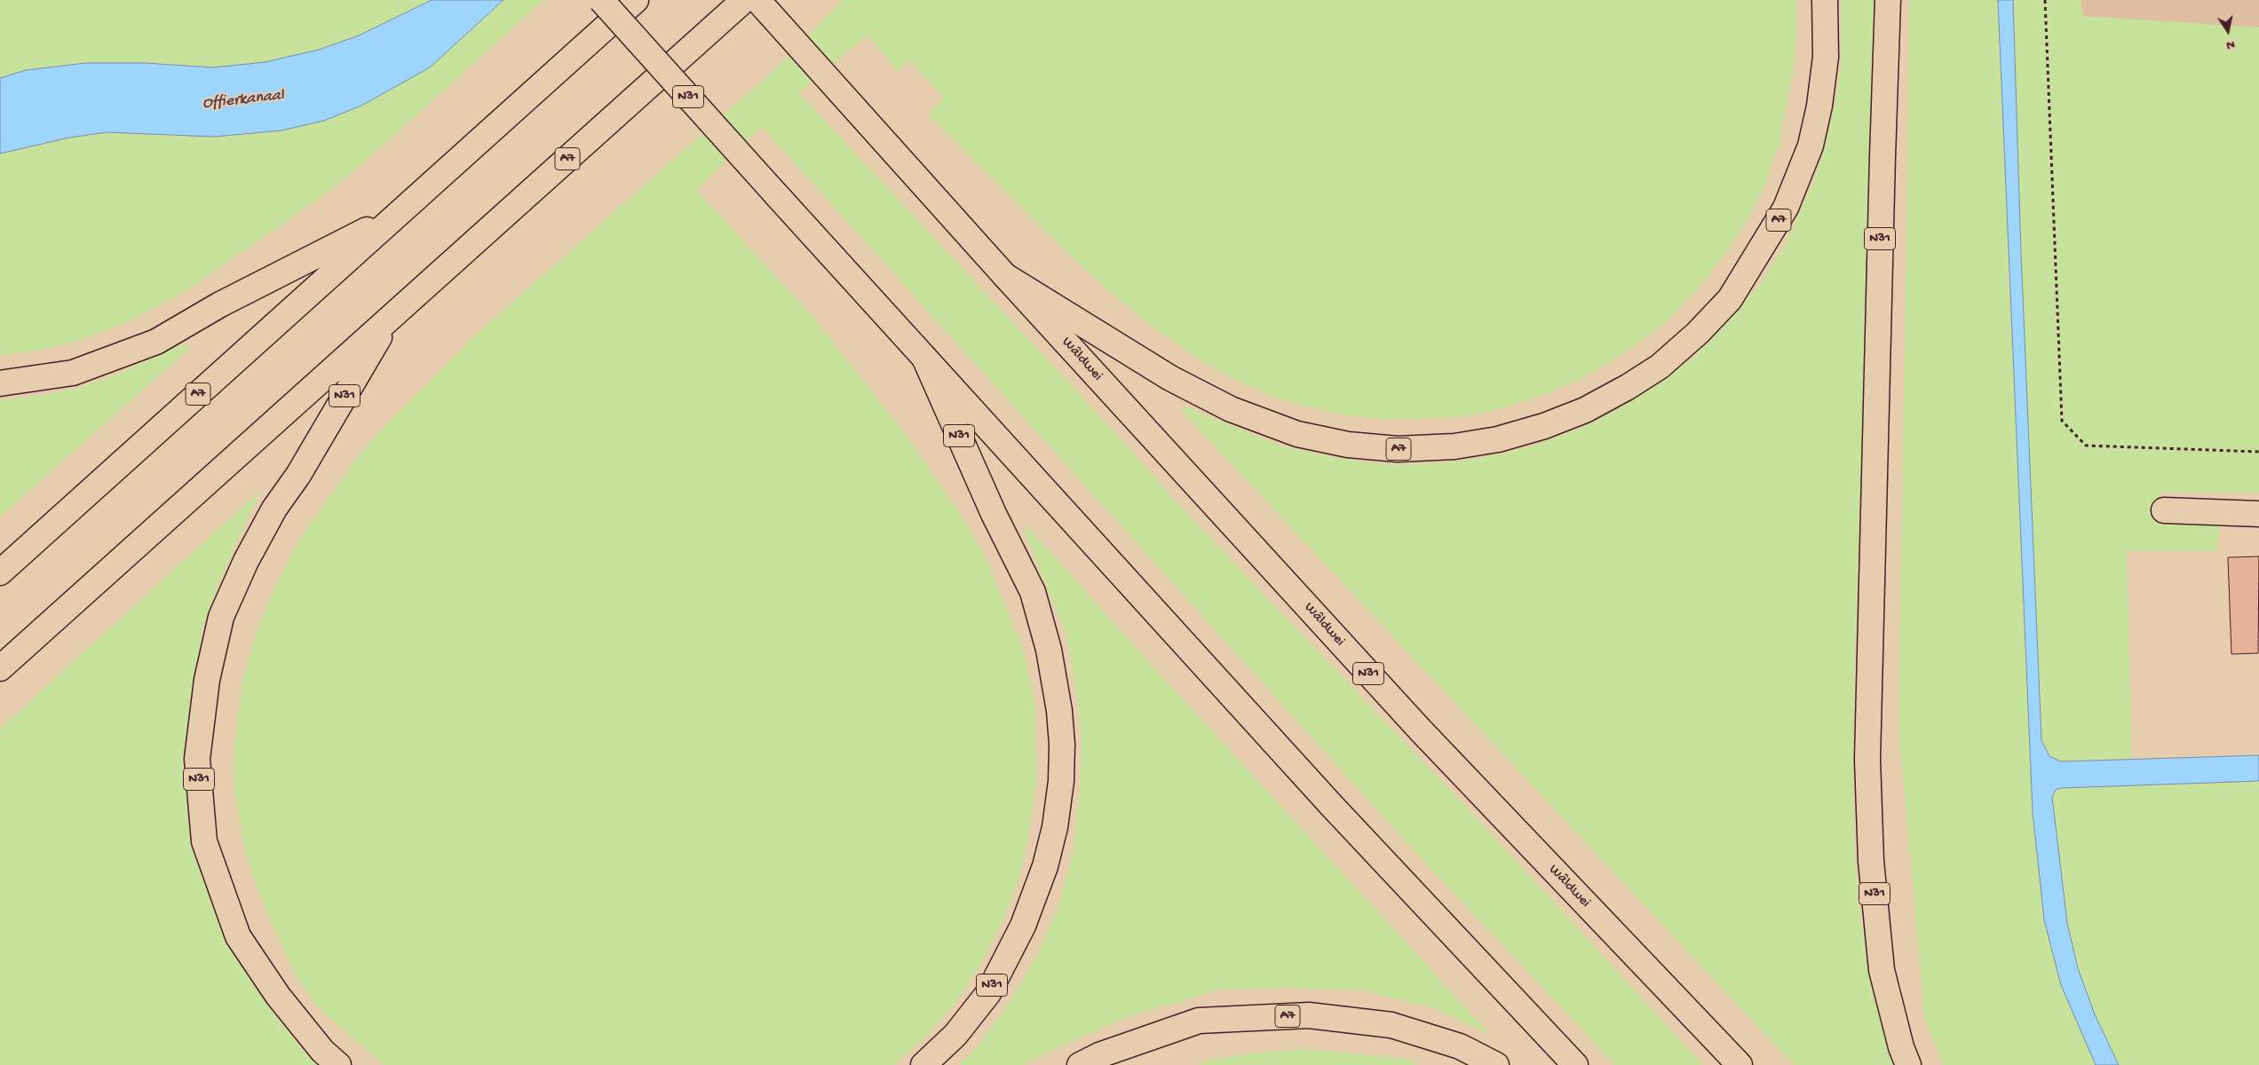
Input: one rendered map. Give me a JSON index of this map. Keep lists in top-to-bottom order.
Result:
{
  "streets": {
    "main road": ["N31", "A7", "Wâldwei"]
  },
  "crossings": [
    ["N31", "A7"],
    ["N31", "Wâldwei"],
    ["A7", "Wâldwei"]
  ],
  "water": ["Offierkanaal"],
  "north": "bottom"
}
